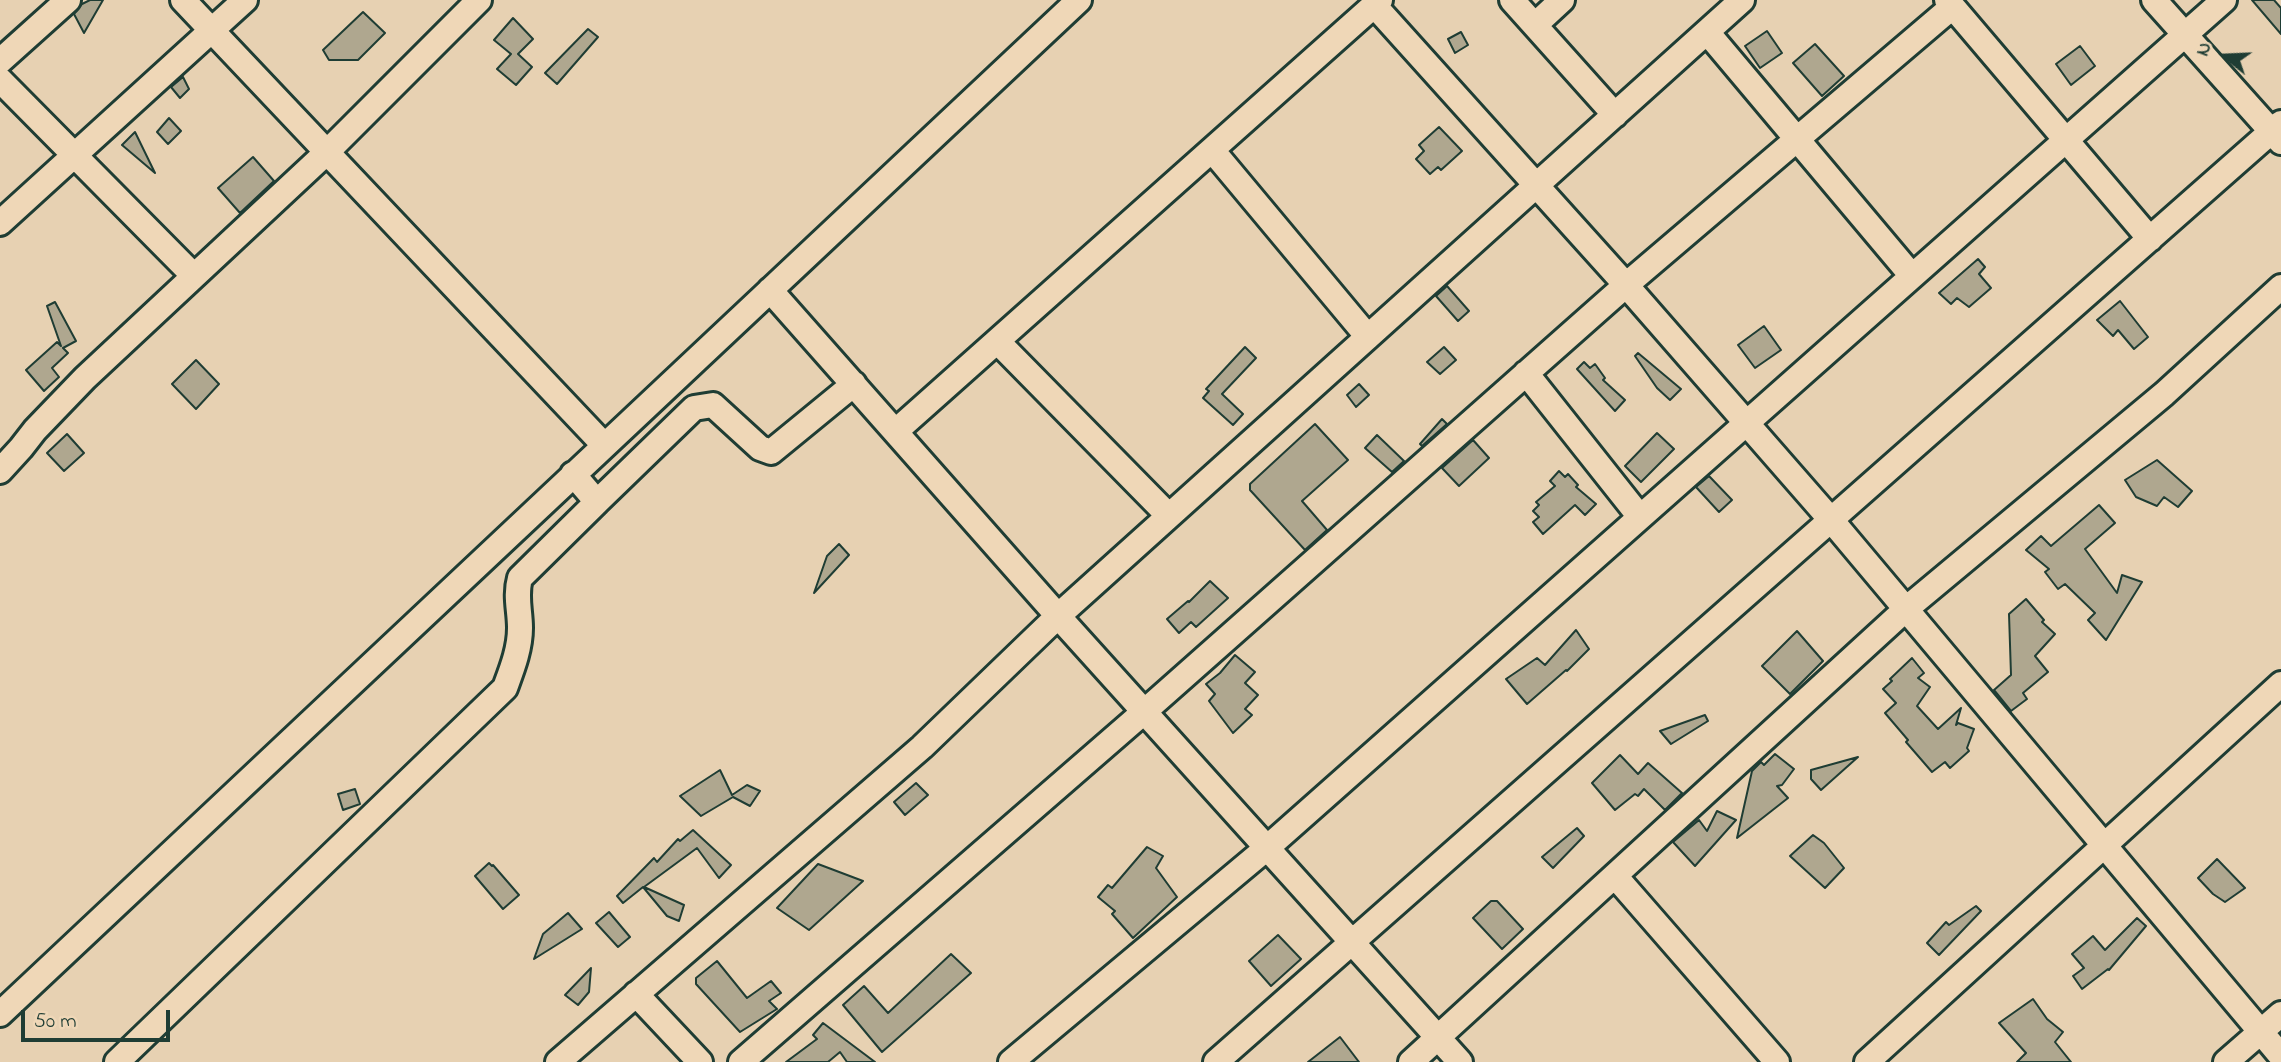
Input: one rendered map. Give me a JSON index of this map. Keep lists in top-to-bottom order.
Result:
{
  "scale_bar": "50 m",
  "north": "left"
}
